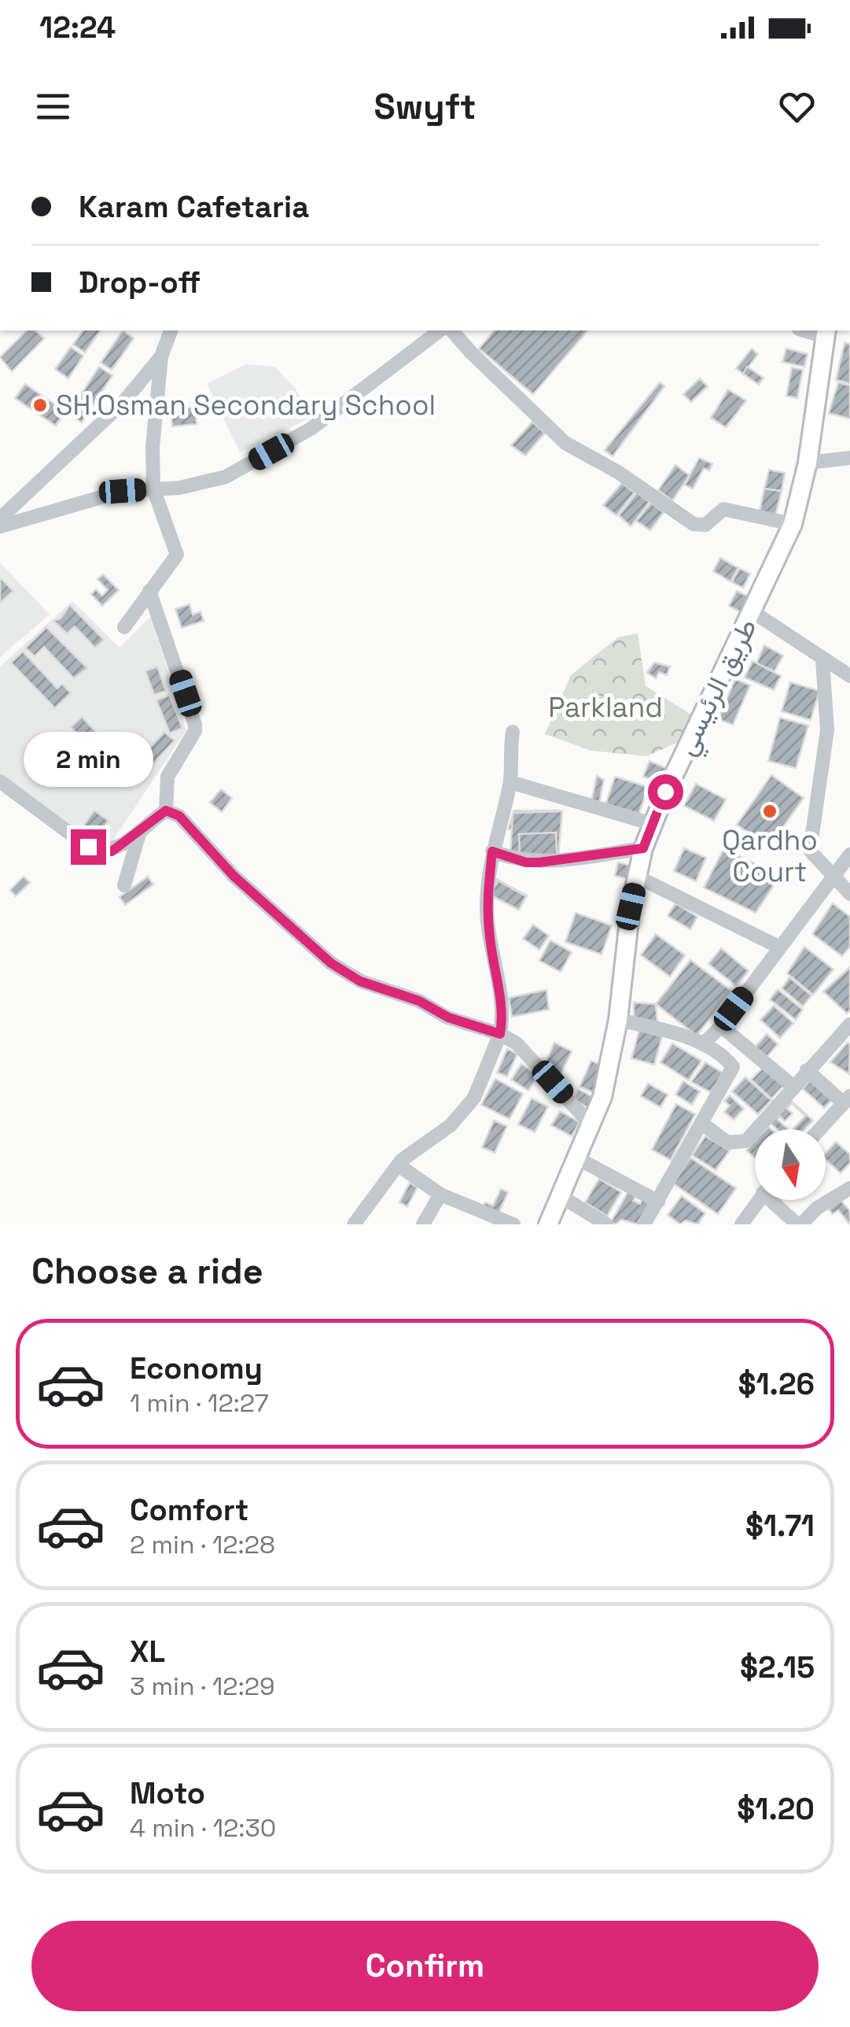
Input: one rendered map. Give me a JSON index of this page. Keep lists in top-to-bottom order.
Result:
{
  "streets": {
    "main road": ["طريق الرئيسي"]
  },
  "parks": ["Parkland"],
  "places": ["SH.Osman Secondary School", "Qardho Court"],
  "north": "bottom",
  "page": {
    "status": "12:24",
    "header": "Swyft",
    "banner": ["Karam Cafetaria", "Drop-off"],
    "bubble": "2 min",
    "heading": "Choose a ride",
    "list": [
      {
        "name": "Economy",
        "note": "1 min · 12:27",
        "value": "$1.26"
      },
      {
        "name": "Comfort",
        "note": "2 min · 12:28",
        "value": "$1.71"
      },
      {
        "name": "XL",
        "note": "3 min · 12:29",
        "value": "$2.15"
      },
      {
        "name": "Moto",
        "note": "4 min · 12:30",
        "value": "$1.20"
      }
    ],
    "buttons": "Confirm"
  }
}
